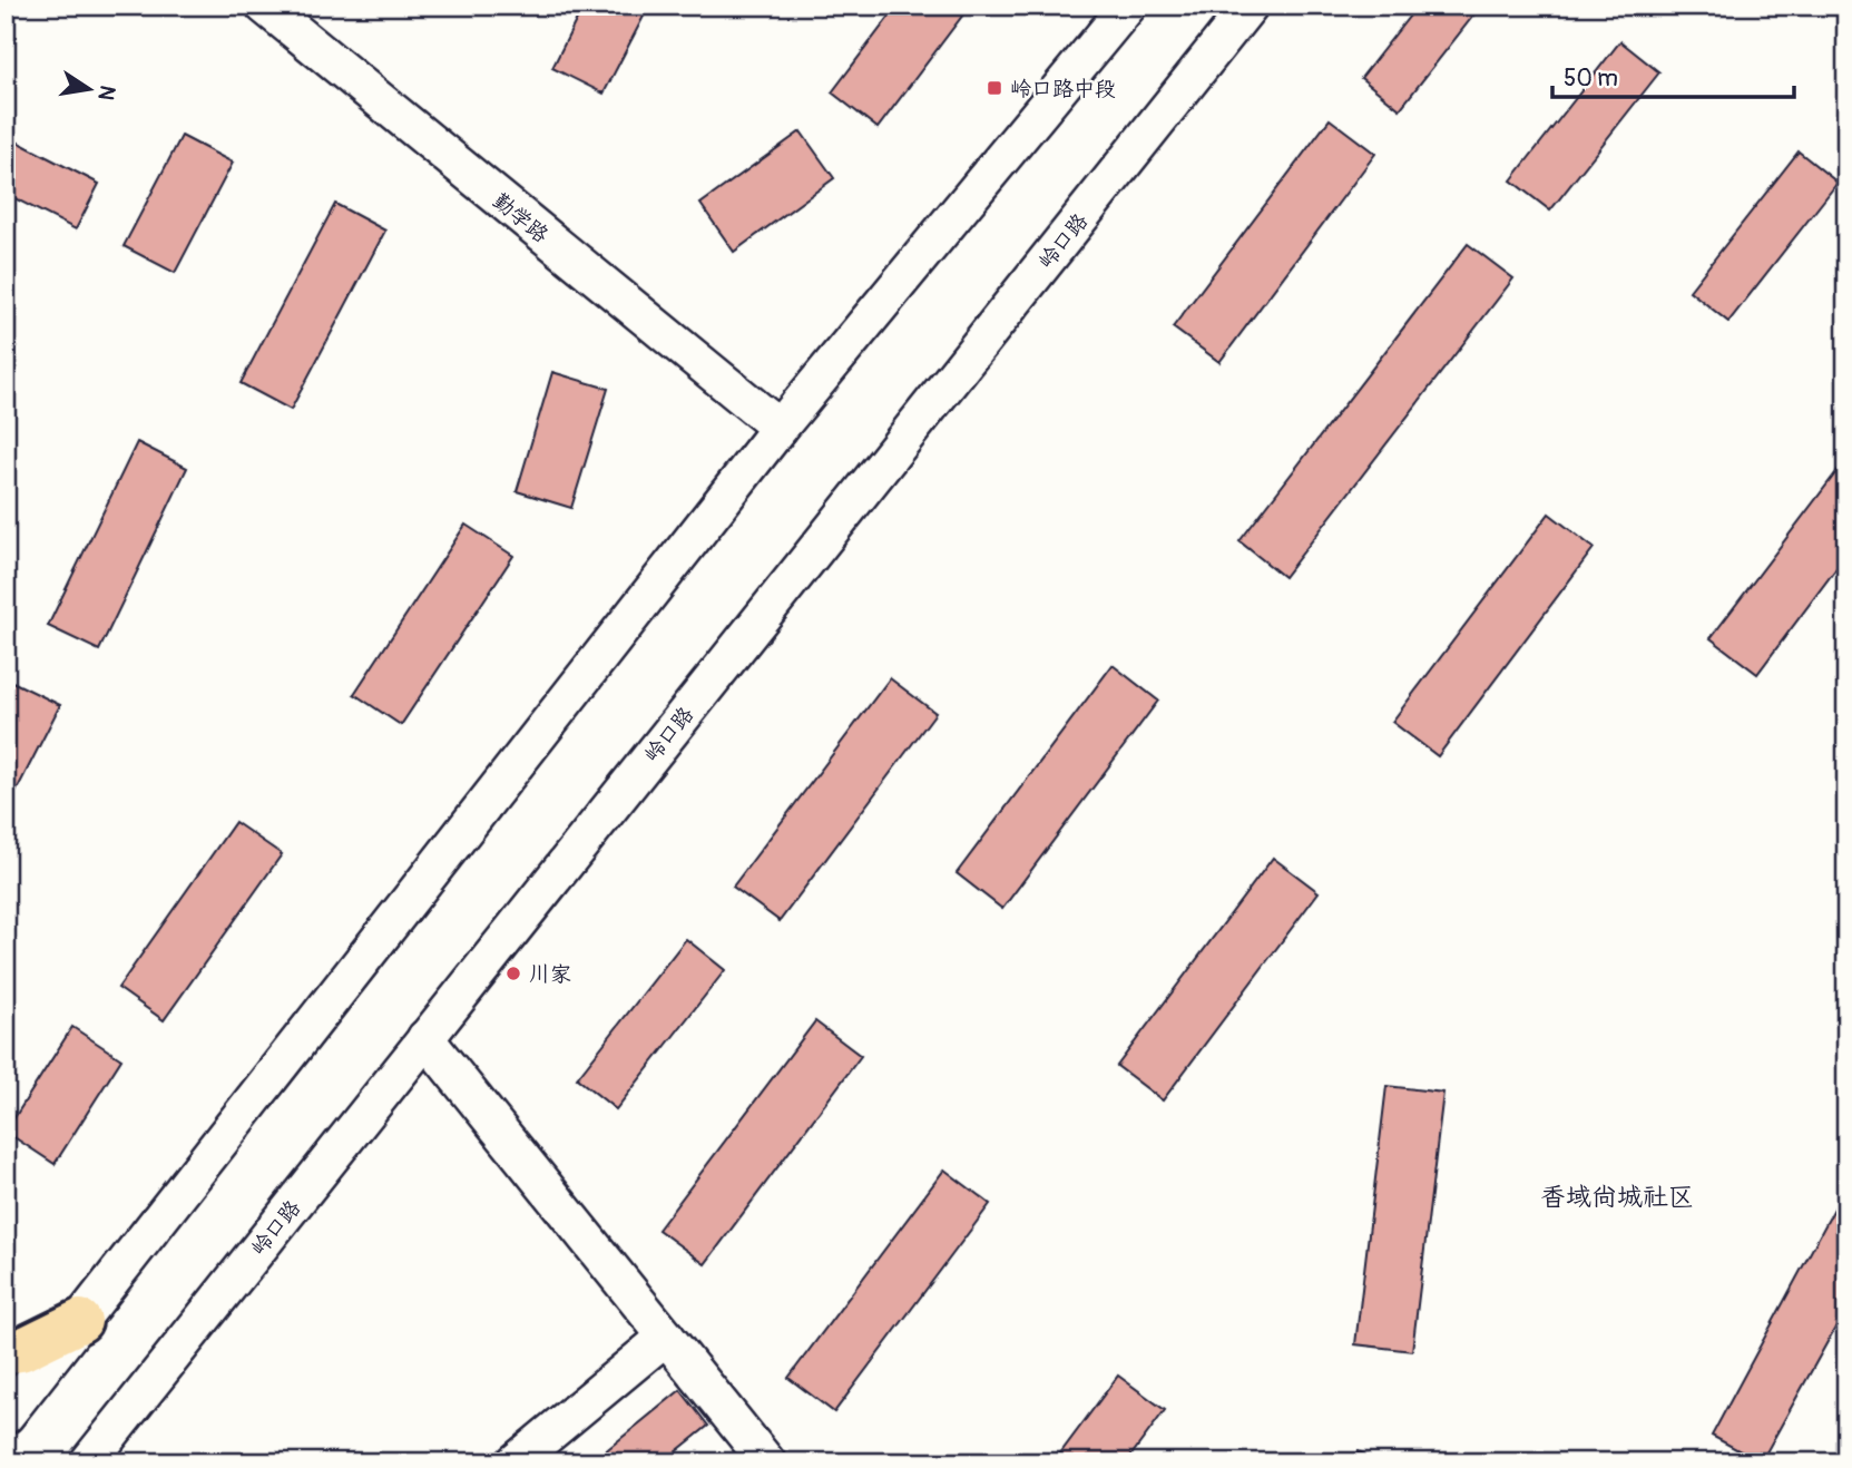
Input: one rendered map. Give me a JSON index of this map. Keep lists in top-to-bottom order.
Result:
{
  "streets": {
    "street": ["勤学路", "岭口路"]
  },
  "districts": ["香域尚城社区"],
  "places": {
    "transit": ["岭口路中段"],
    "other": ["川家"]
  },
  "scale_bar": "50 m",
  "north": "right"
}
